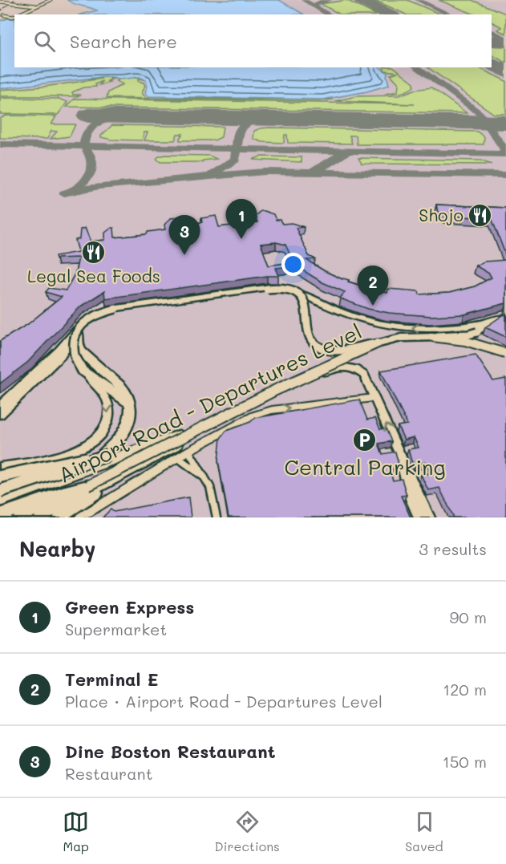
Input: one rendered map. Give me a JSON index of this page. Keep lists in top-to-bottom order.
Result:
{
  "streets": {
    "main road": ["Airport Road - Departures Level"]
  },
  "places": {
    "restaurant": ["Shojo", "Legal Sea Foods"],
    "parking": ["Central Parking"]
  },
  "page": {
    "search": "Search here",
    "pins": ["1", "3", "2"],
    "heading": ["Nearby", "3 results"],
    "list": [
      {
        "mark": "1",
        "name": "Green Express",
        "note": "Supermarket",
        "value": "90 m"
      },
      {
        "mark": "2",
        "name": "Terminal E",
        "note": "Place · Airport Road - Departures Level",
        "value": "120 m"
      },
      {
        "mark": "3",
        "name": "Dine Boston Restaurant",
        "note": "Restaurant",
        "value": "150 m"
      }
    ],
    "nav": ["Map", "Directions", "Saved"]
  }
}
